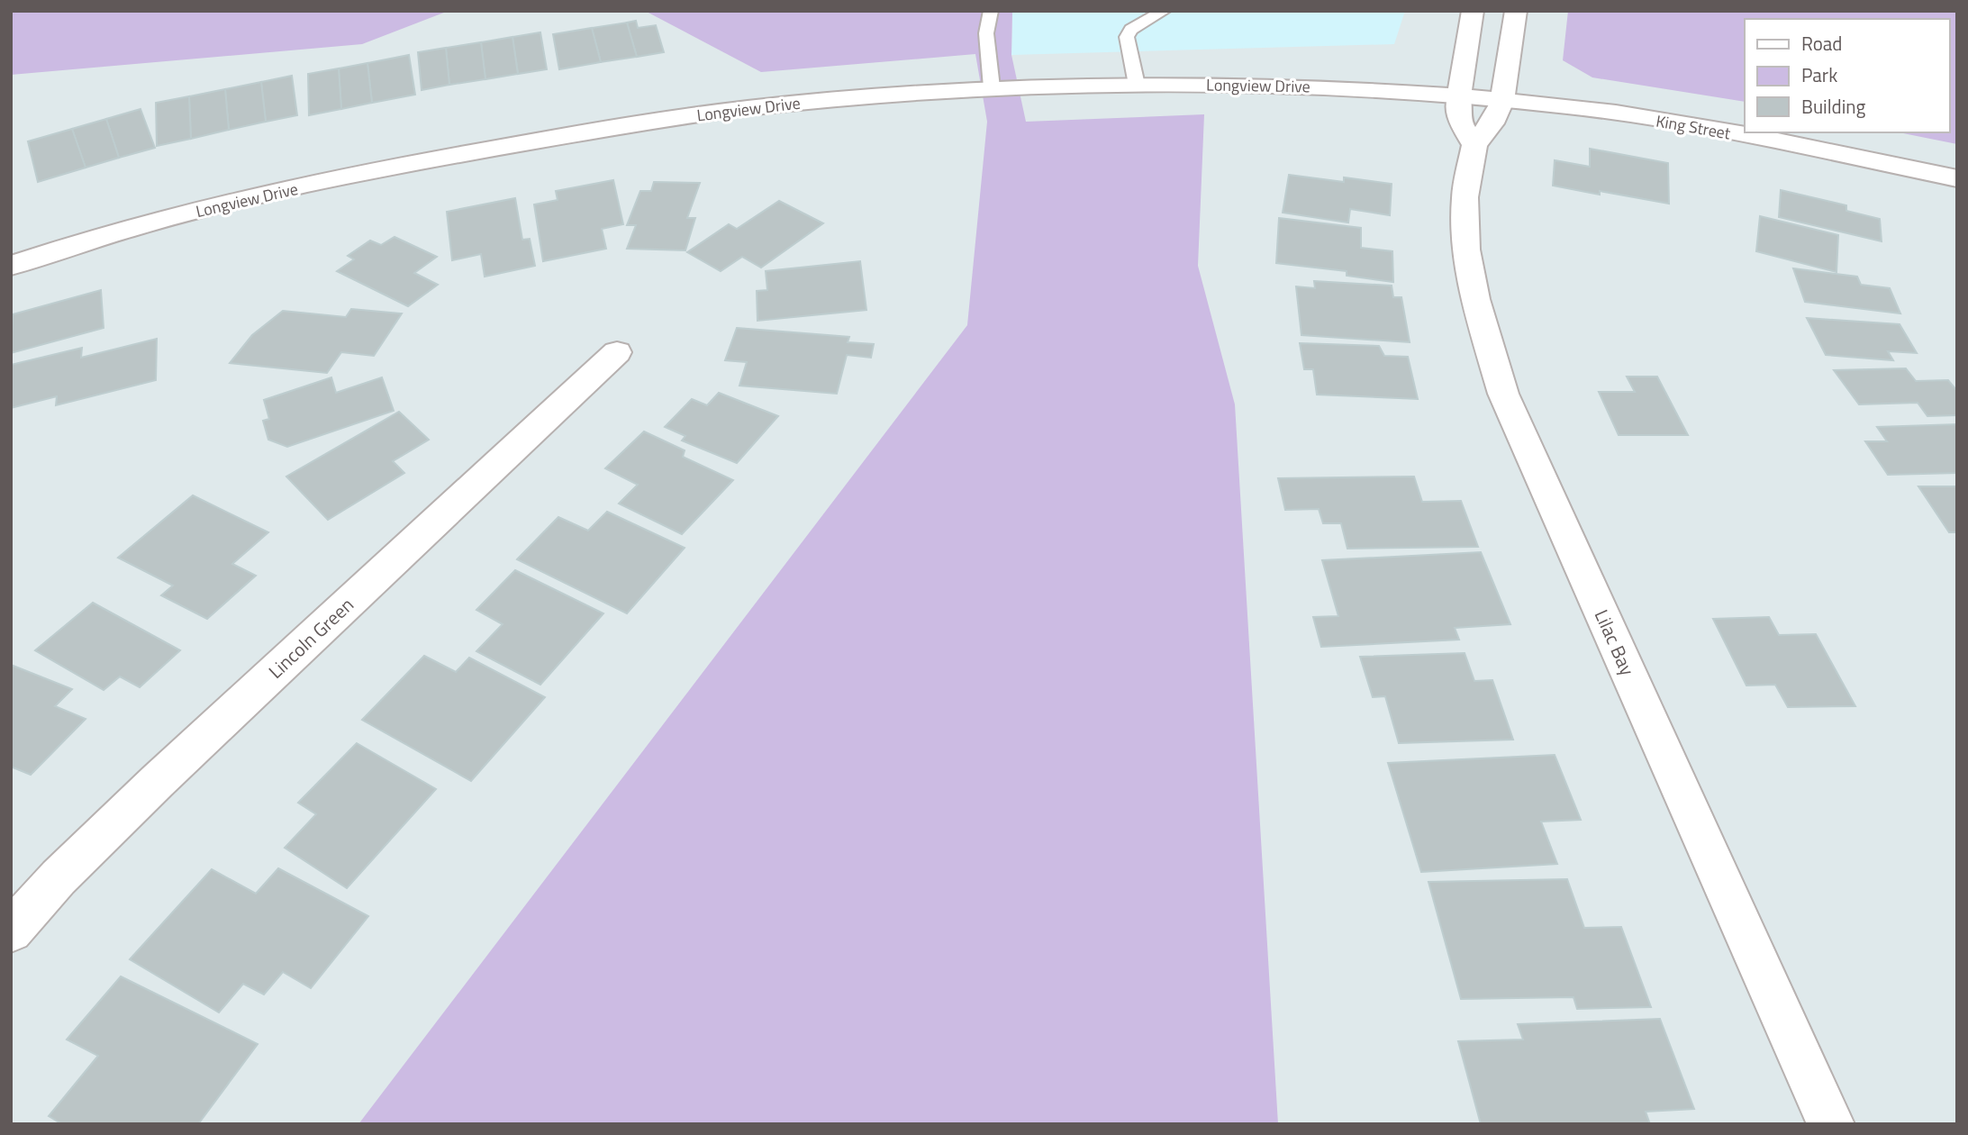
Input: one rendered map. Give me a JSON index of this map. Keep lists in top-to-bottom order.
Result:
{
  "streets": {
    "street": [
      "Longview Drive",
      "King Street",
      "Lincoln Green",
      "Lilac Bay"
    ]
  },
  "crossings": [
    ["Longview Drive", "King Street"],
    ["Longview Drive", "Lilac Bay"],
    ["King Street", "Lilac Bay"]
  ],
  "legend": ["Road", "Park", "Building"]
}
